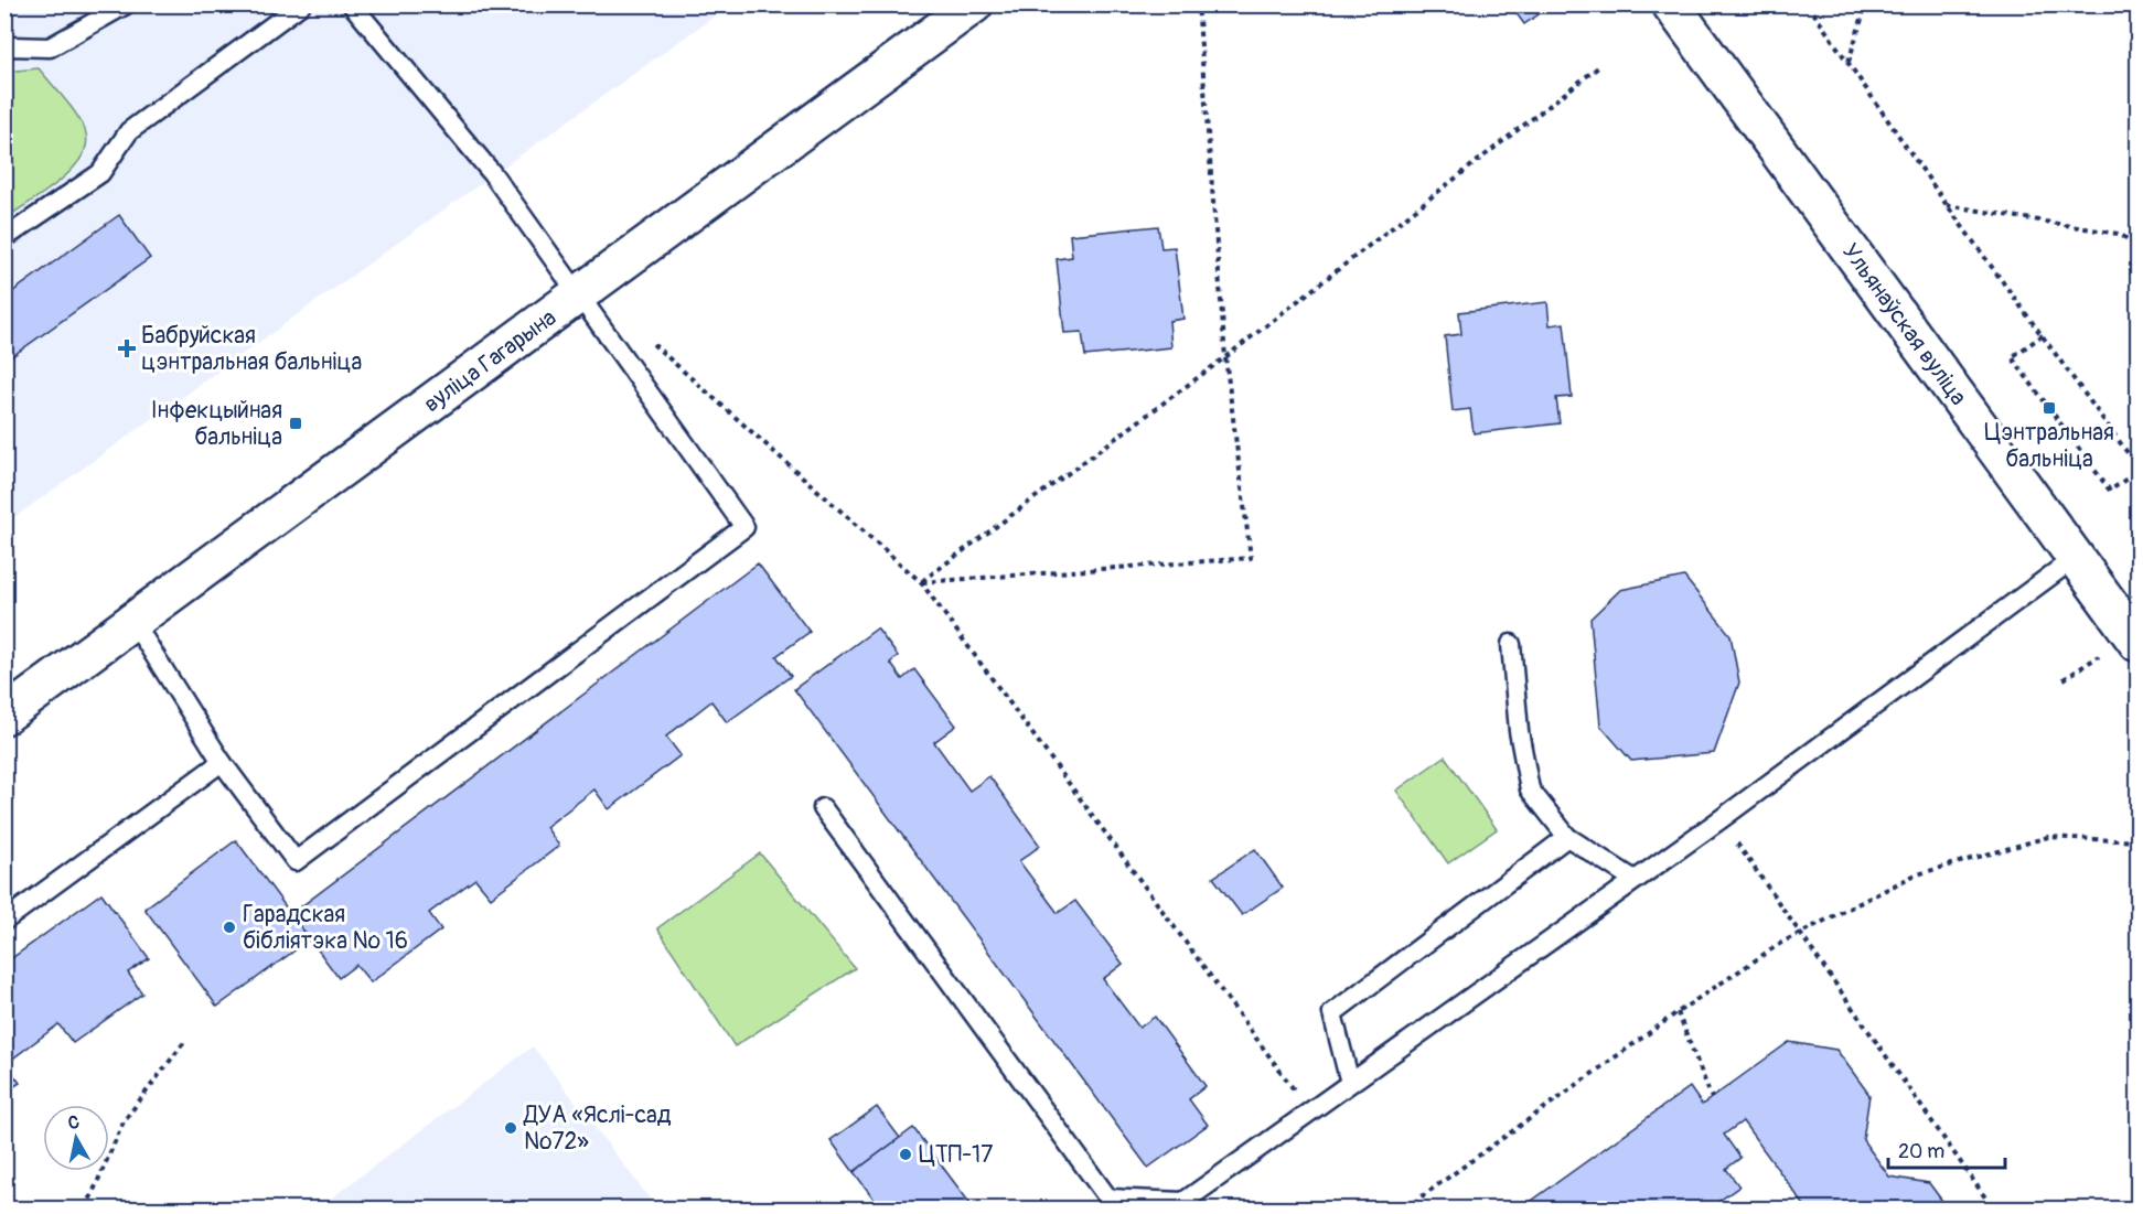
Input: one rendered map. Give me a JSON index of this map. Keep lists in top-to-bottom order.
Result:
{
  "streets": {
    "main road": ["Ульянаўская вуліца", "вуліца Гагарына"]
  },
  "places": {
    "health": ["Бабруйская цэнтральная бальніца"],
    "transit": ["Цэнтральная бальніца", "Інфекцыйная бальніца"],
    "other": ["Гарадская бібліятэка № 16", "ДУА «Яслі-сад №72»", "ЦТП-17"]
  },
  "scale_bar": "20 m",
  "north": "top"
}
